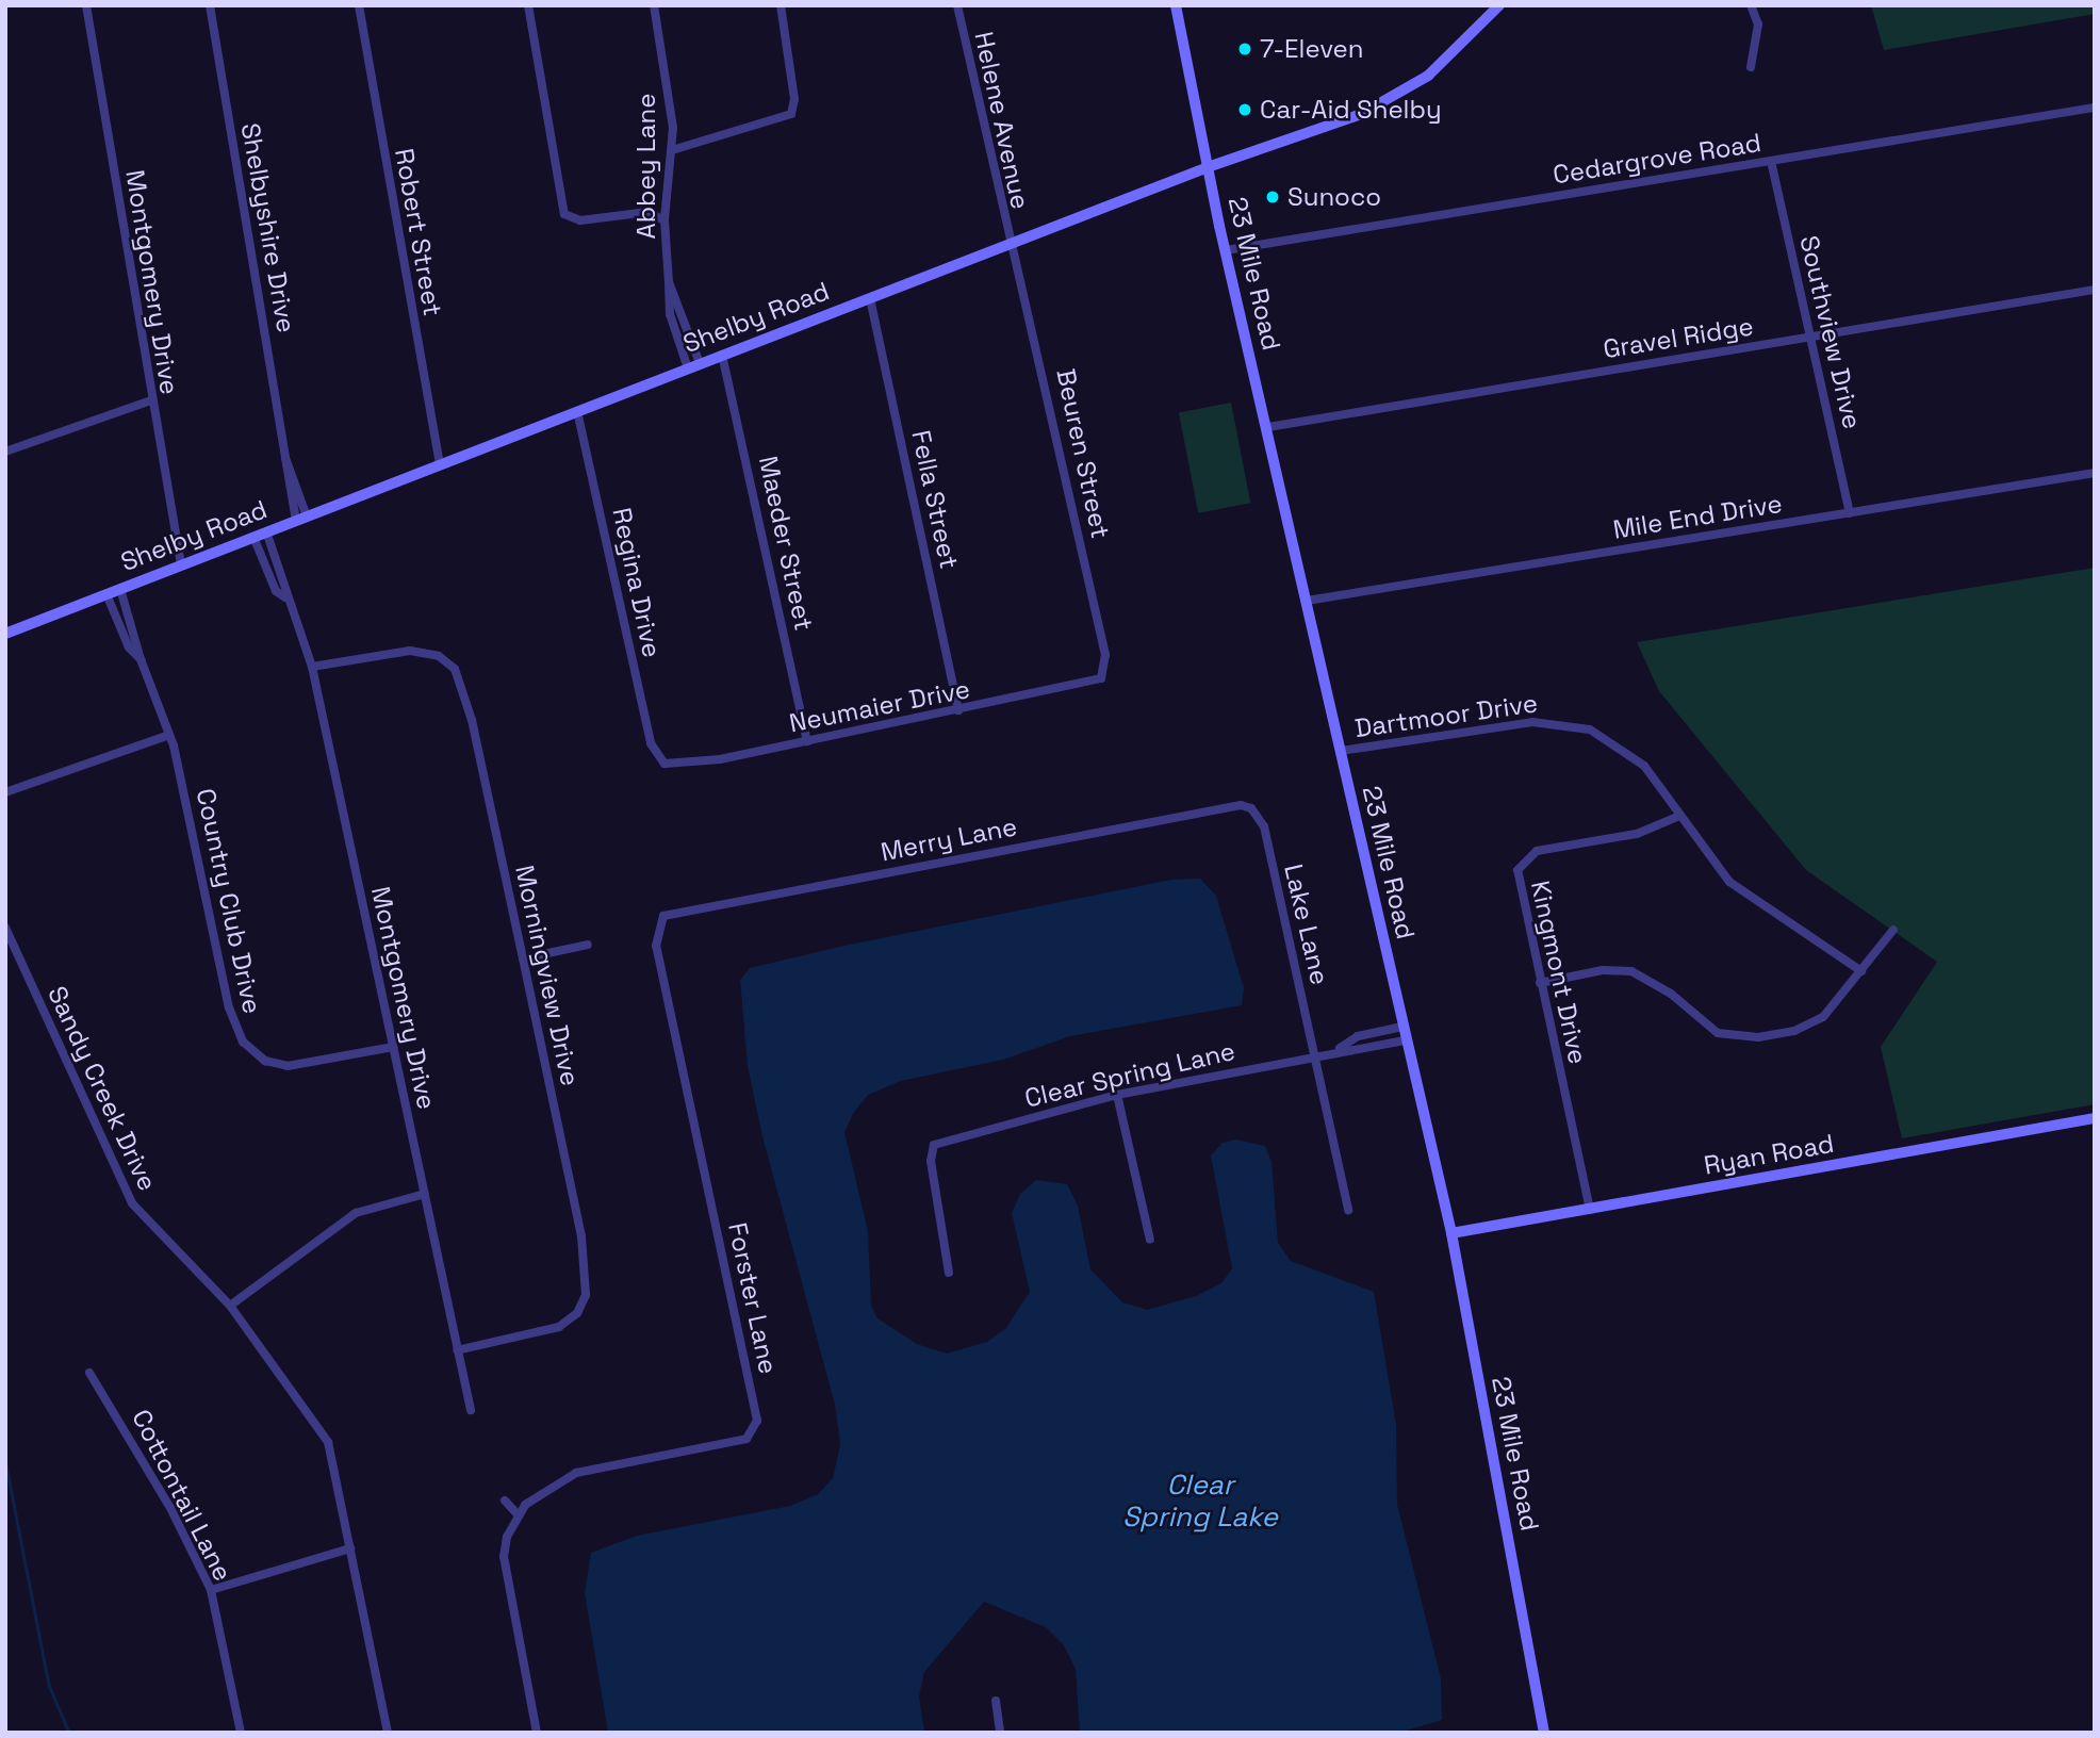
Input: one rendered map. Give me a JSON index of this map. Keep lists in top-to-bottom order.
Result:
{
  "streets": {
    "street": [
      "Helene Avenue",
      "Cedargrove Road",
      "Abbey Lane",
      "Shelbyshire Drive",
      "Robert Street",
      "23 Mile Road",
      "Montgomery Drive",
      "Shelby Road",
      "Southview Drive",
      "Gravel Ridge",
      "Beuren Street",
      "Fella Street",
      "Mile End Drive",
      "Maeder Street",
      "Regina Drive",
      "Neumaier Drive",
      "Dartmoor Drive",
      "Merry Lane",
      "Country Club Drive",
      "Lake Lane",
      "Kingmont Drive",
      "Morningview Drive",
      "Clear Spring Lane",
      "Sandy Creek Drive",
      "Ryan Road",
      "Forster Lane",
      "Cottontail Lane"
    ]
  },
  "crossings": [
    ["Helene Avenue", "Shelby Road"],
    ["Helene Avenue", "Beuren Street"],
    ["Cedargrove Road", "23 Mile Road"],
    ["Cedargrove Road", "Southview Drive"],
    ["Abbey Lane", "Shelby Road"],
    ["Shelbyshire Drive", "Shelby Road"],
    ["Robert Street", "Shelby Road"],
    ["23 Mile Road", "Shelby Road"],
    ["23 Mile Road", "Gravel Ridge"],
    ["23 Mile Road", "Mile End Drive"],
    ["23 Mile Road", "Dartmoor Drive"],
    ["23 Mile Road", "Clear Spring Lane"],
    ["23 Mile Road", "Ryan Road"],
    ["Montgomery Drive", "Shelby Road"],
    ["Montgomery Drive", "Country Club Drive"],
    ["Montgomery Drive", "Morningview Drive"],
    ["Shelby Road", "Beuren Street"],
    ["Shelby Road", "Fella Street"],
    ["Shelby Road", "Maeder Street"],
    ["Shelby Road", "Regina Drive"],
    ["Shelby Road", "Country Club Drive"],
    ["Southview Drive", "Gravel Ridge"],
    ["Southview Drive", "Mile End Drive"],
    ["Beuren Street", "Neumaier Drive"],
    ["Fella Street", "Neumaier Drive"],
    ["Maeder Street", "Neumaier Drive"],
    ["Regina Drive", "Neumaier Drive"],
    ["Dartmoor Drive", "Kingmont Drive"],
    ["Merry Lane", "Lake Lane"],
    ["Merry Lane", "Forster Lane"],
    ["Lake Lane", "Clear Spring Lane"],
    ["Kingmont Drive", "Ryan Road"]
  ],
  "water": ["Clear Spring Lake"],
  "places": ["7-Eleven", "Car-Aid Shelby", "Sunoco"]
}
